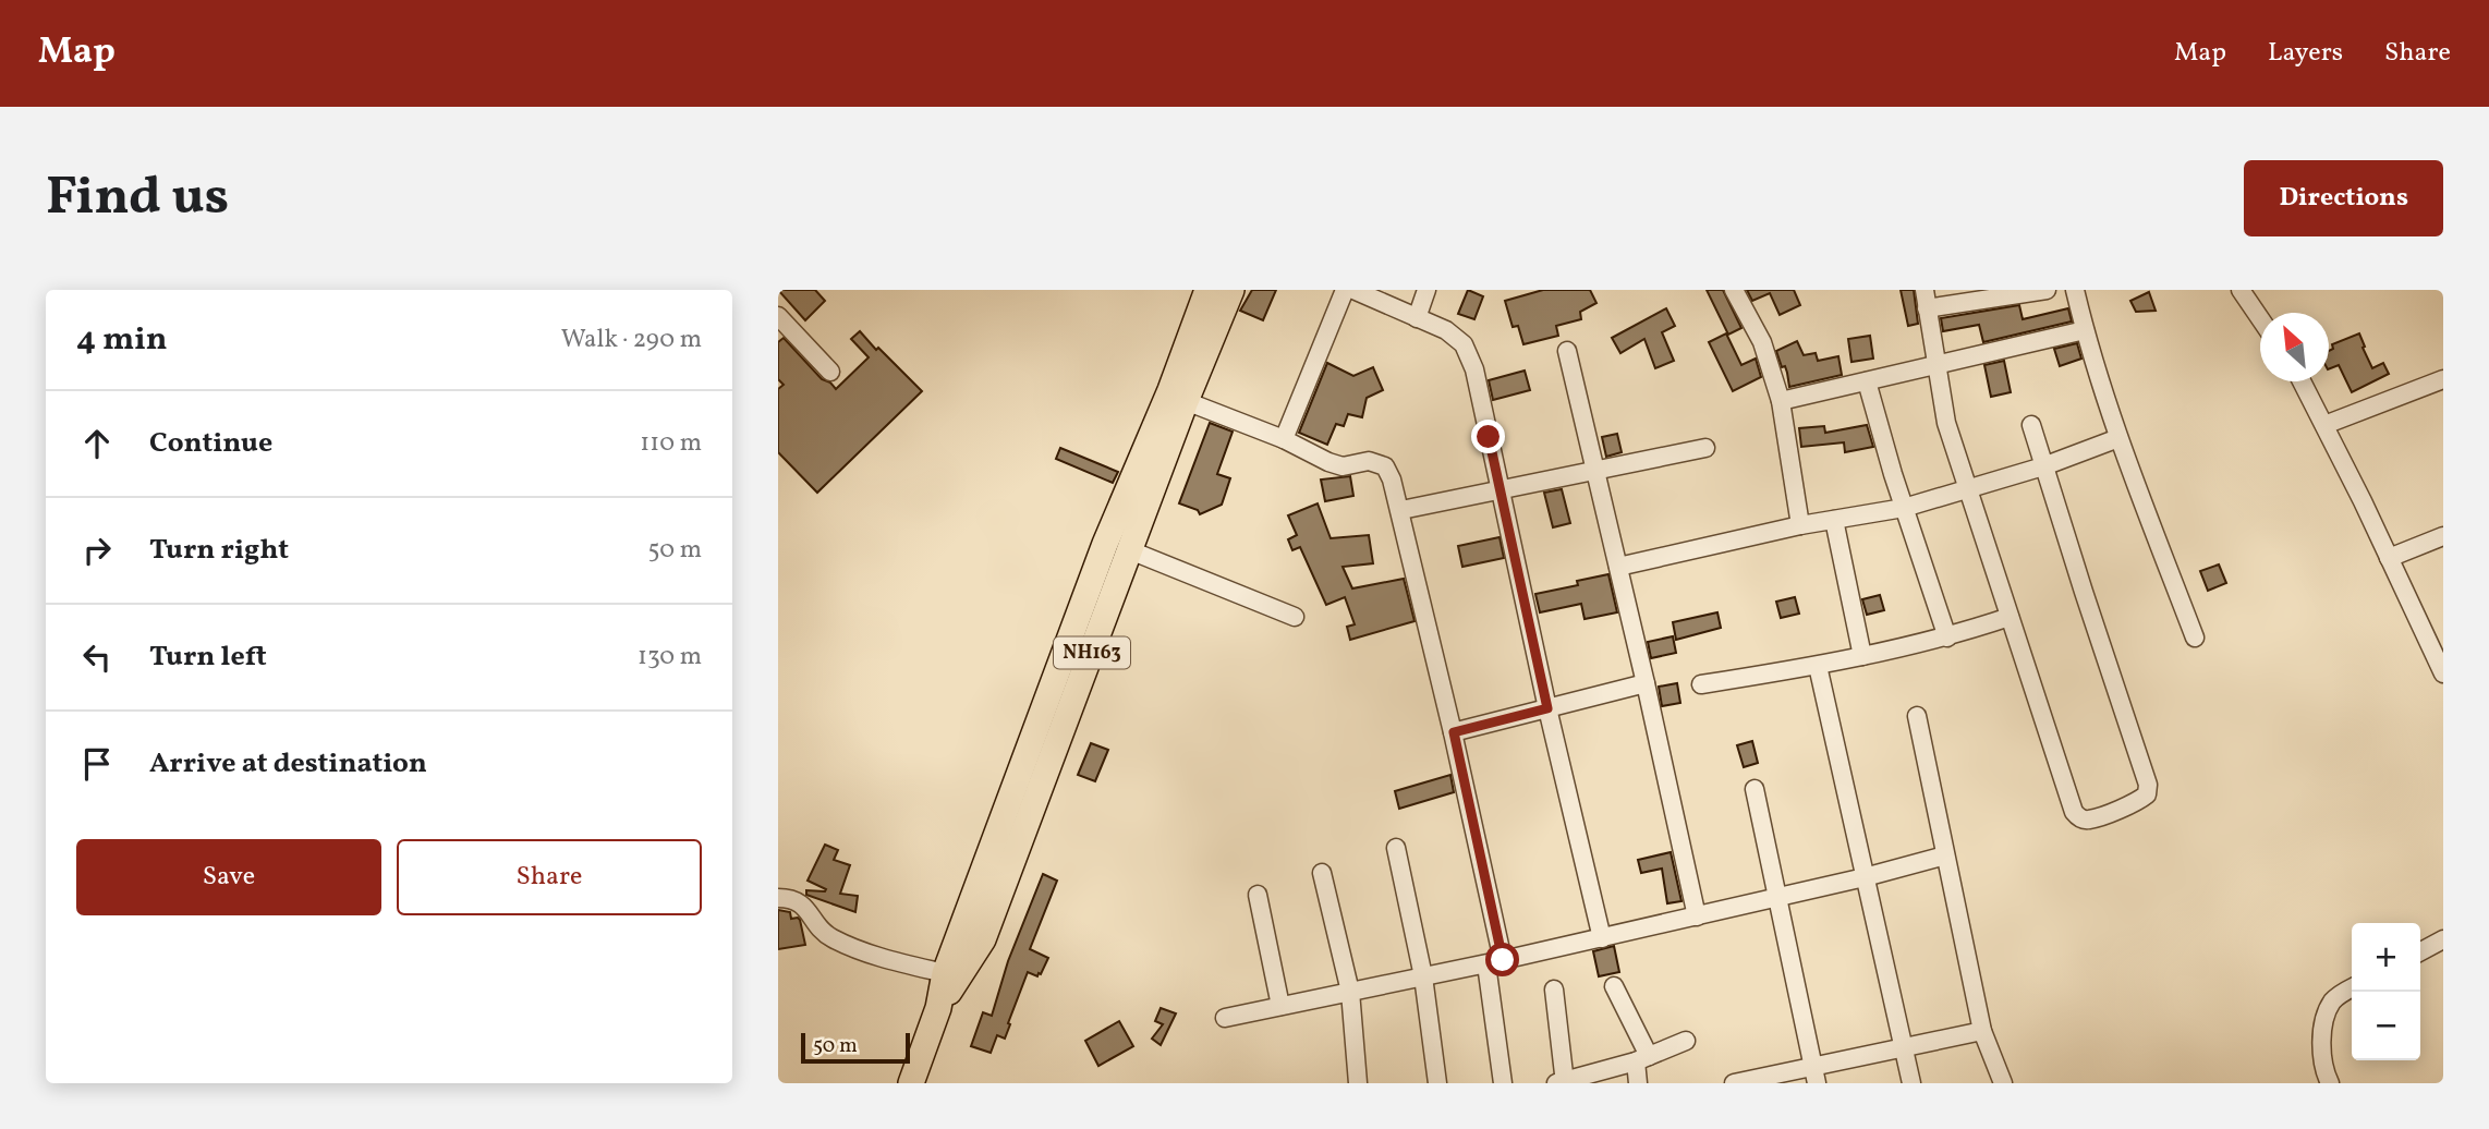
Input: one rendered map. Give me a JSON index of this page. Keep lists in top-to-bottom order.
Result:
{
  "streets": {
    "highway": ["NH163"]
  },
  "scale_bar": "50 m",
  "north": "top left",
  "page": {
    "header": "Map",
    "nav": ["Map", "Layers", "Share"],
    "buttons": [
      "Directions",
      ["Save", "Share"]
    ],
    "title": "Find us",
    "heading": ["4 min", "Walk · 290 m"],
    "list": [
      ["Continue", "110 m"],
      ["Turn right", "50 m"],
      ["Turn left", "130 m"],
      "Arrive at destination"
    ],
    "map_buttons": ["+", "−"],
    "scale": "50 m"
  }
}
